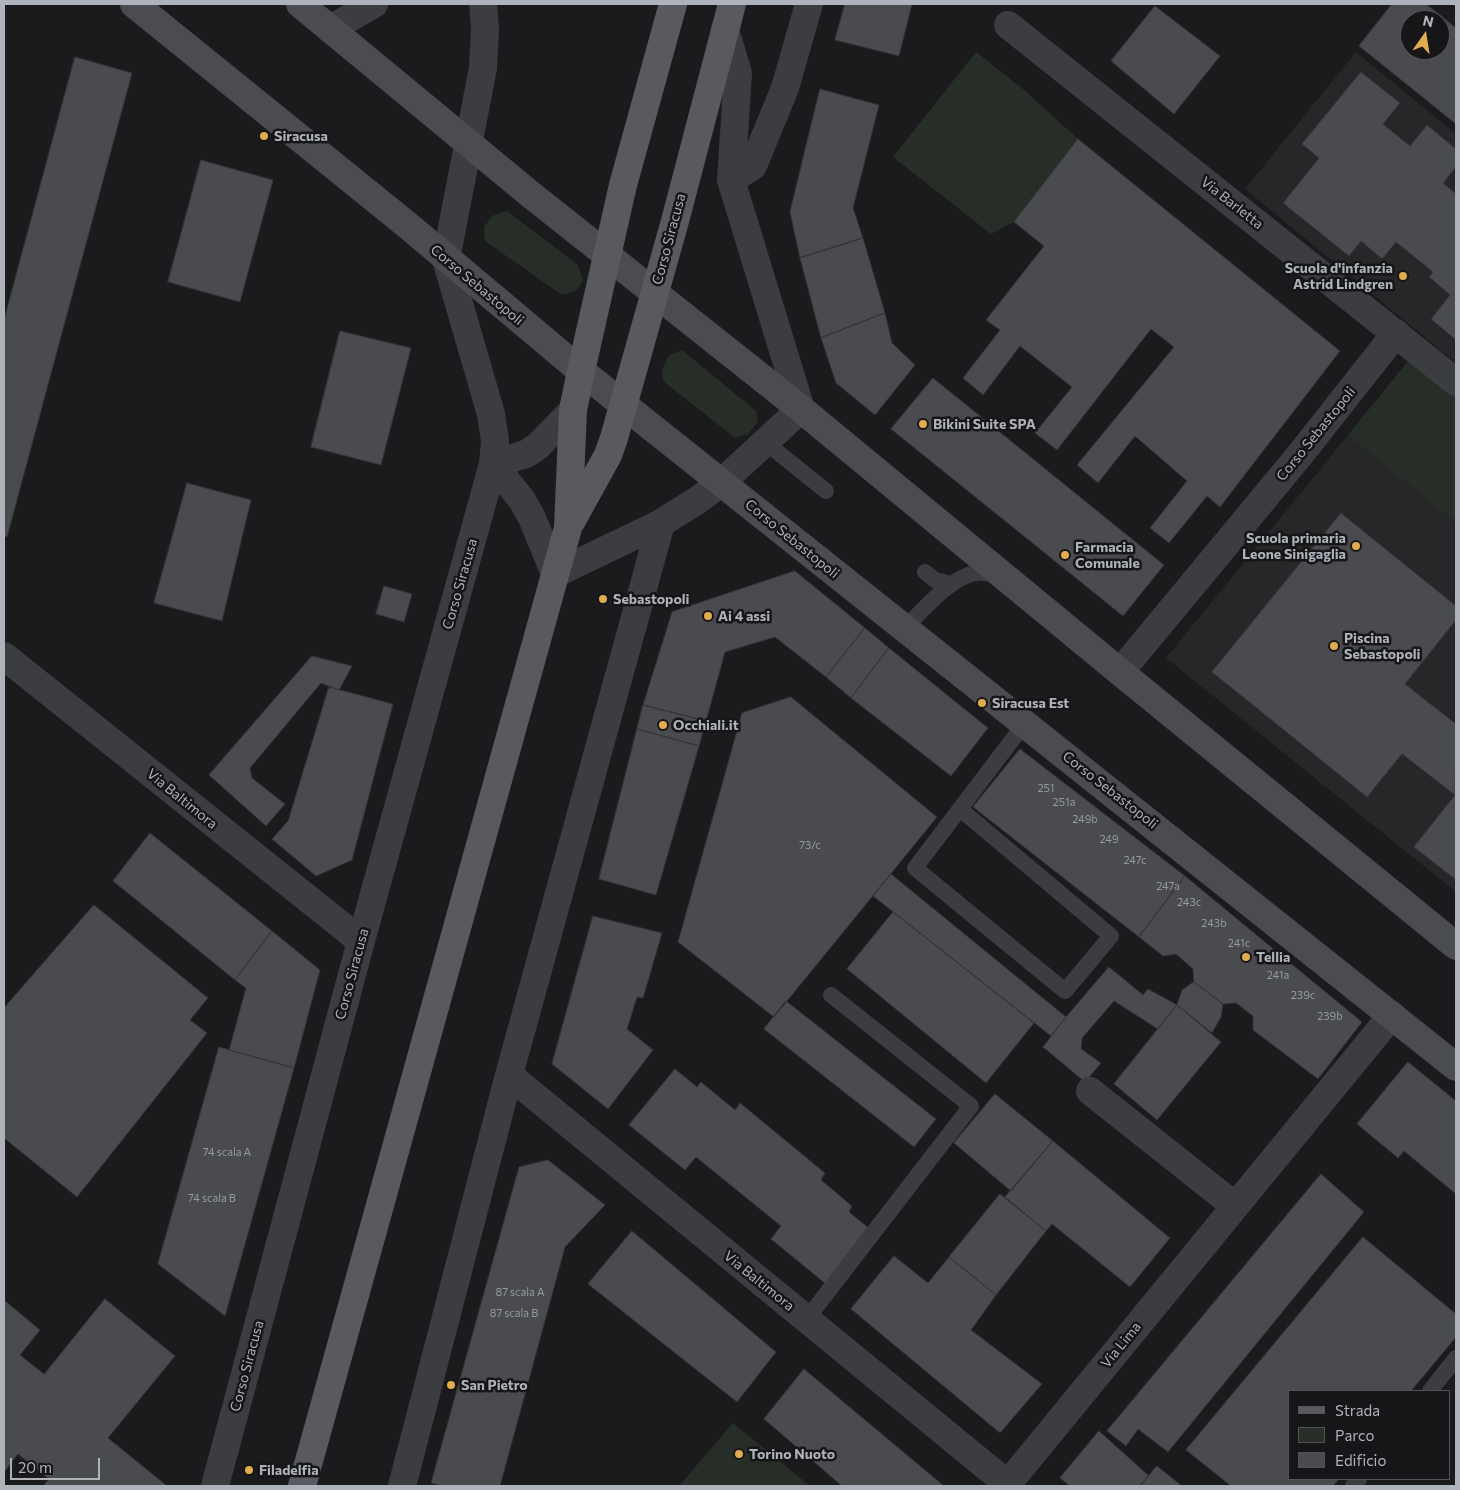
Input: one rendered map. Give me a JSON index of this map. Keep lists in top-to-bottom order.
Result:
{
  "streets": {
    "main road": ["Corso Siracusa", "Corso Sebastopoli"],
    "street": ["Via Barletta", "Via Baltimora", "Via Lima"]
  },
  "crossings": [
    ["Via Barletta", "Corso Sebastopoli"],
    ["Corso Siracusa", "Corso Sebastopoli"],
    ["Corso Siracusa", "Via Baltimora"],
    ["Corso Sebastopoli", "Via Lima"],
    ["Via Baltimora", "Via Lima"]
  ],
  "places": [
    "Siracusa",
    "Scuola d'infanzia Astrid Lindgren",
    "Bikini Suite SPA",
    "Scuola primaria Leone Sinigaglia",
    "Farmacia Comunale",
    "Sebastopoli",
    "Ai 4 assi",
    "Piscina Sebastopoli",
    "Siracusa Est",
    "Occhiali.it",
    "Tellia",
    "San Pietro",
    "Torino Nuoto",
    "Filadelfia"
  ],
  "house_numbers": [
    "251",
    "251a",
    "249b",
    "249",
    "73/c",
    "247c",
    "247a",
    "243c",
    "243b",
    "241c",
    "241a",
    "239c",
    "239b",
    "74 scala A",
    "74 scala B",
    "87 scala A",
    "87 scala B"
  ],
  "legend": ["Strada", "Parco", "Edificio"],
  "scale_bar": "20 m",
  "north": "top"
}
